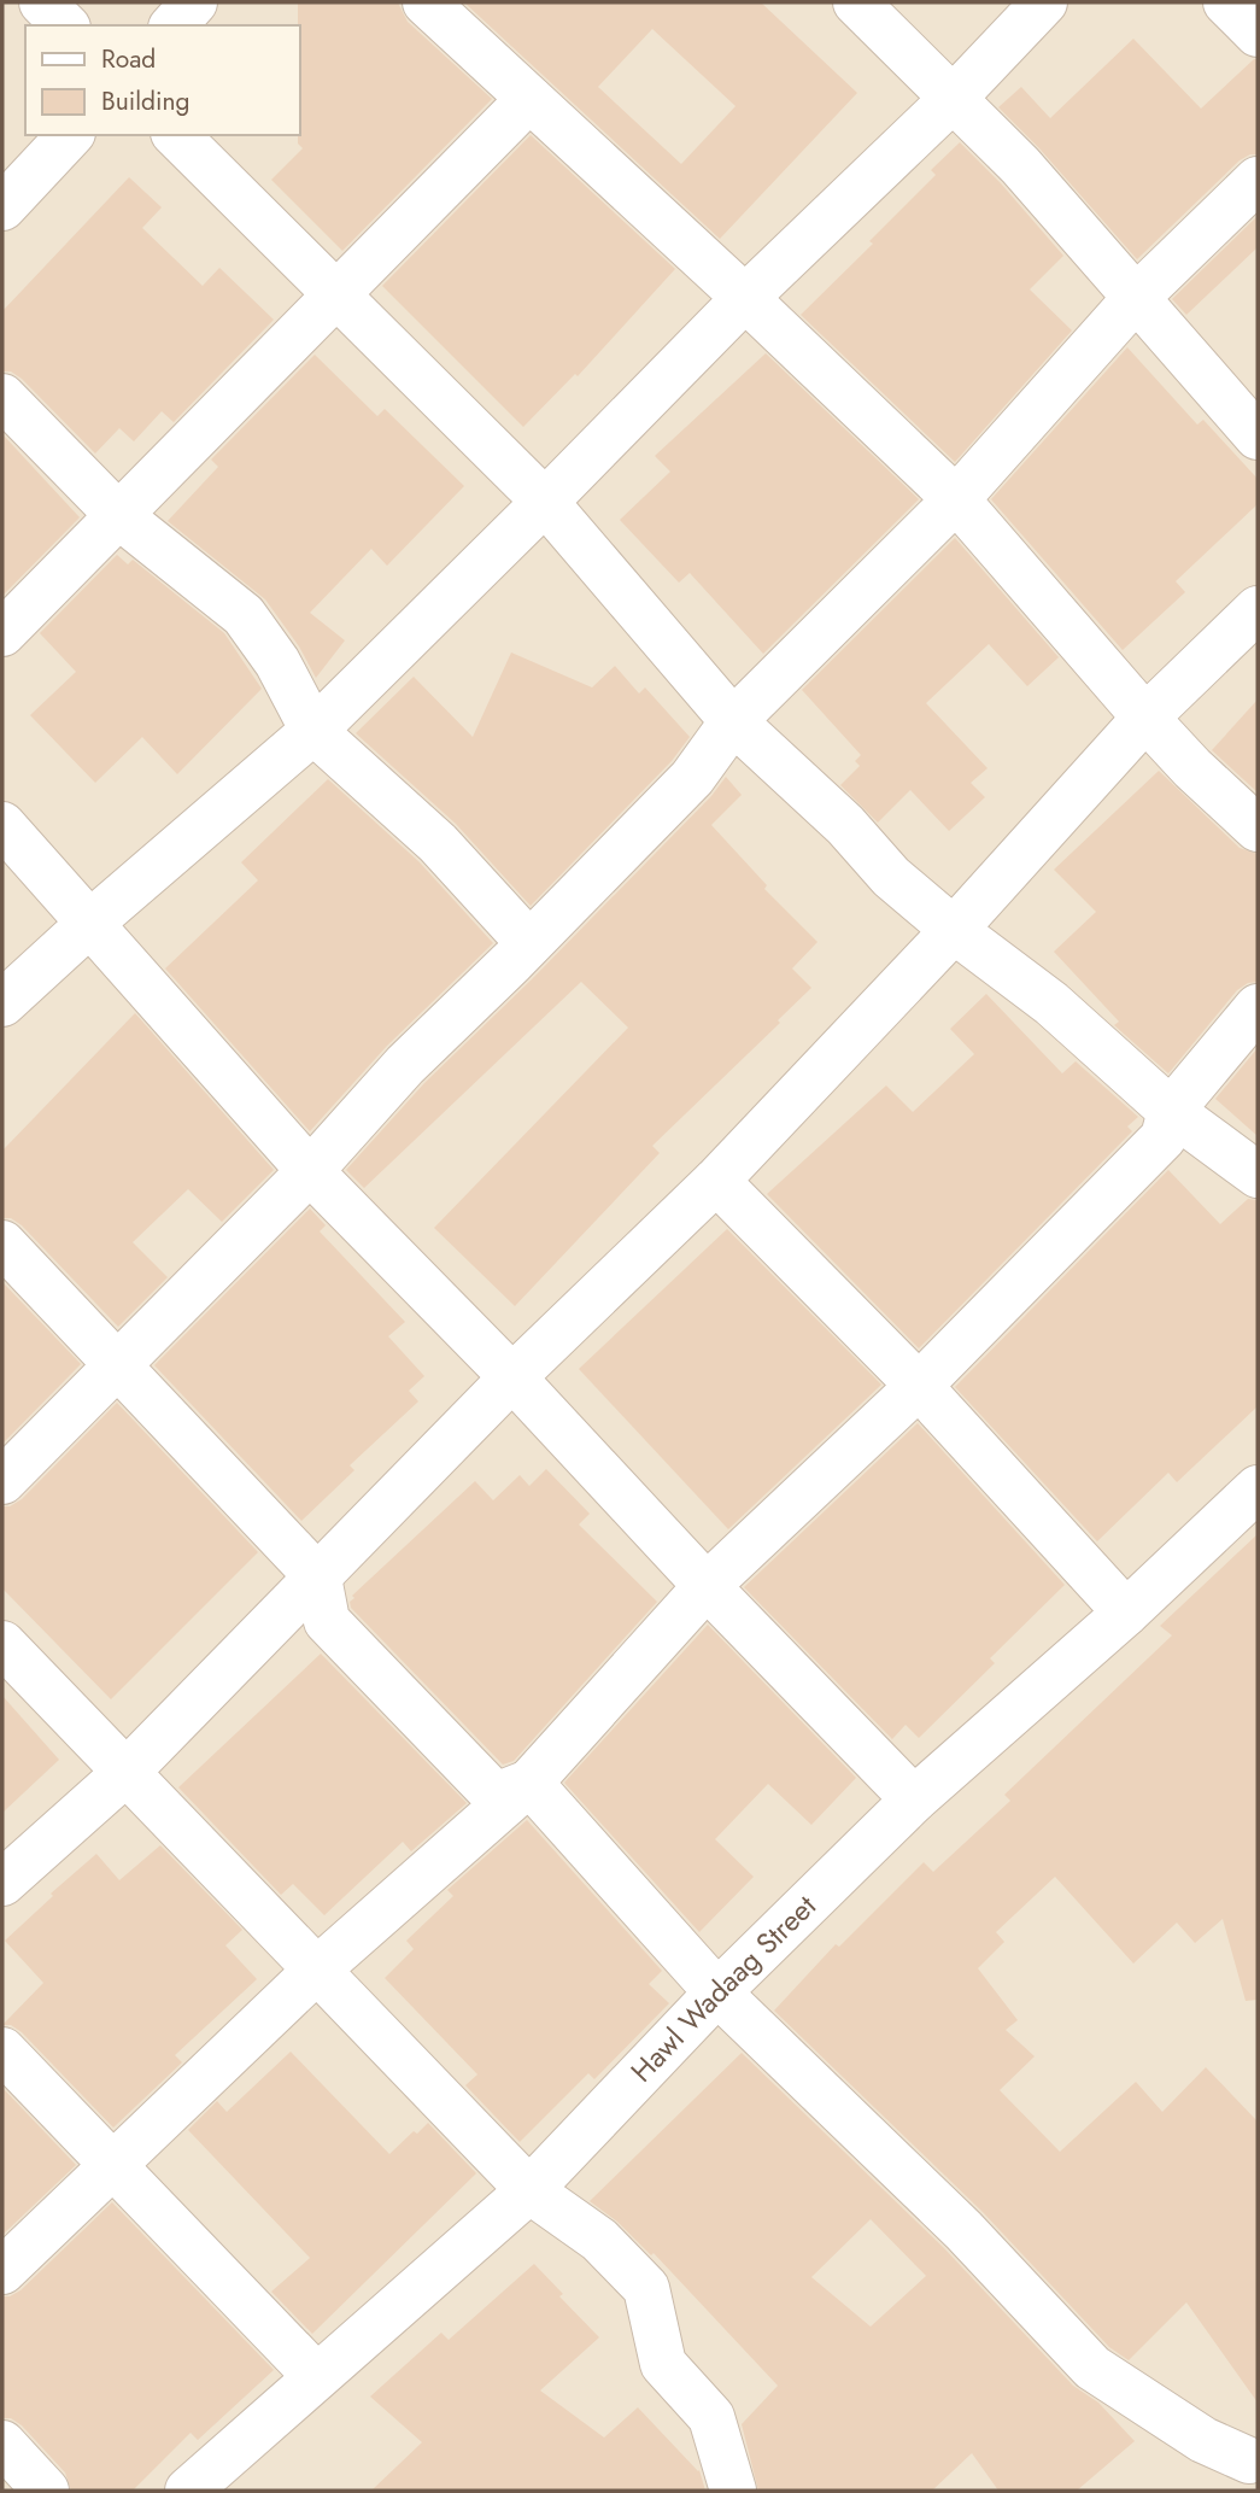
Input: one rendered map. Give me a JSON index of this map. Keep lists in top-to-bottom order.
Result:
{
  "streets": {
    "street": ["Hawl Wadaag Street"]
  },
  "legend": ["Road", "Building"]
}
